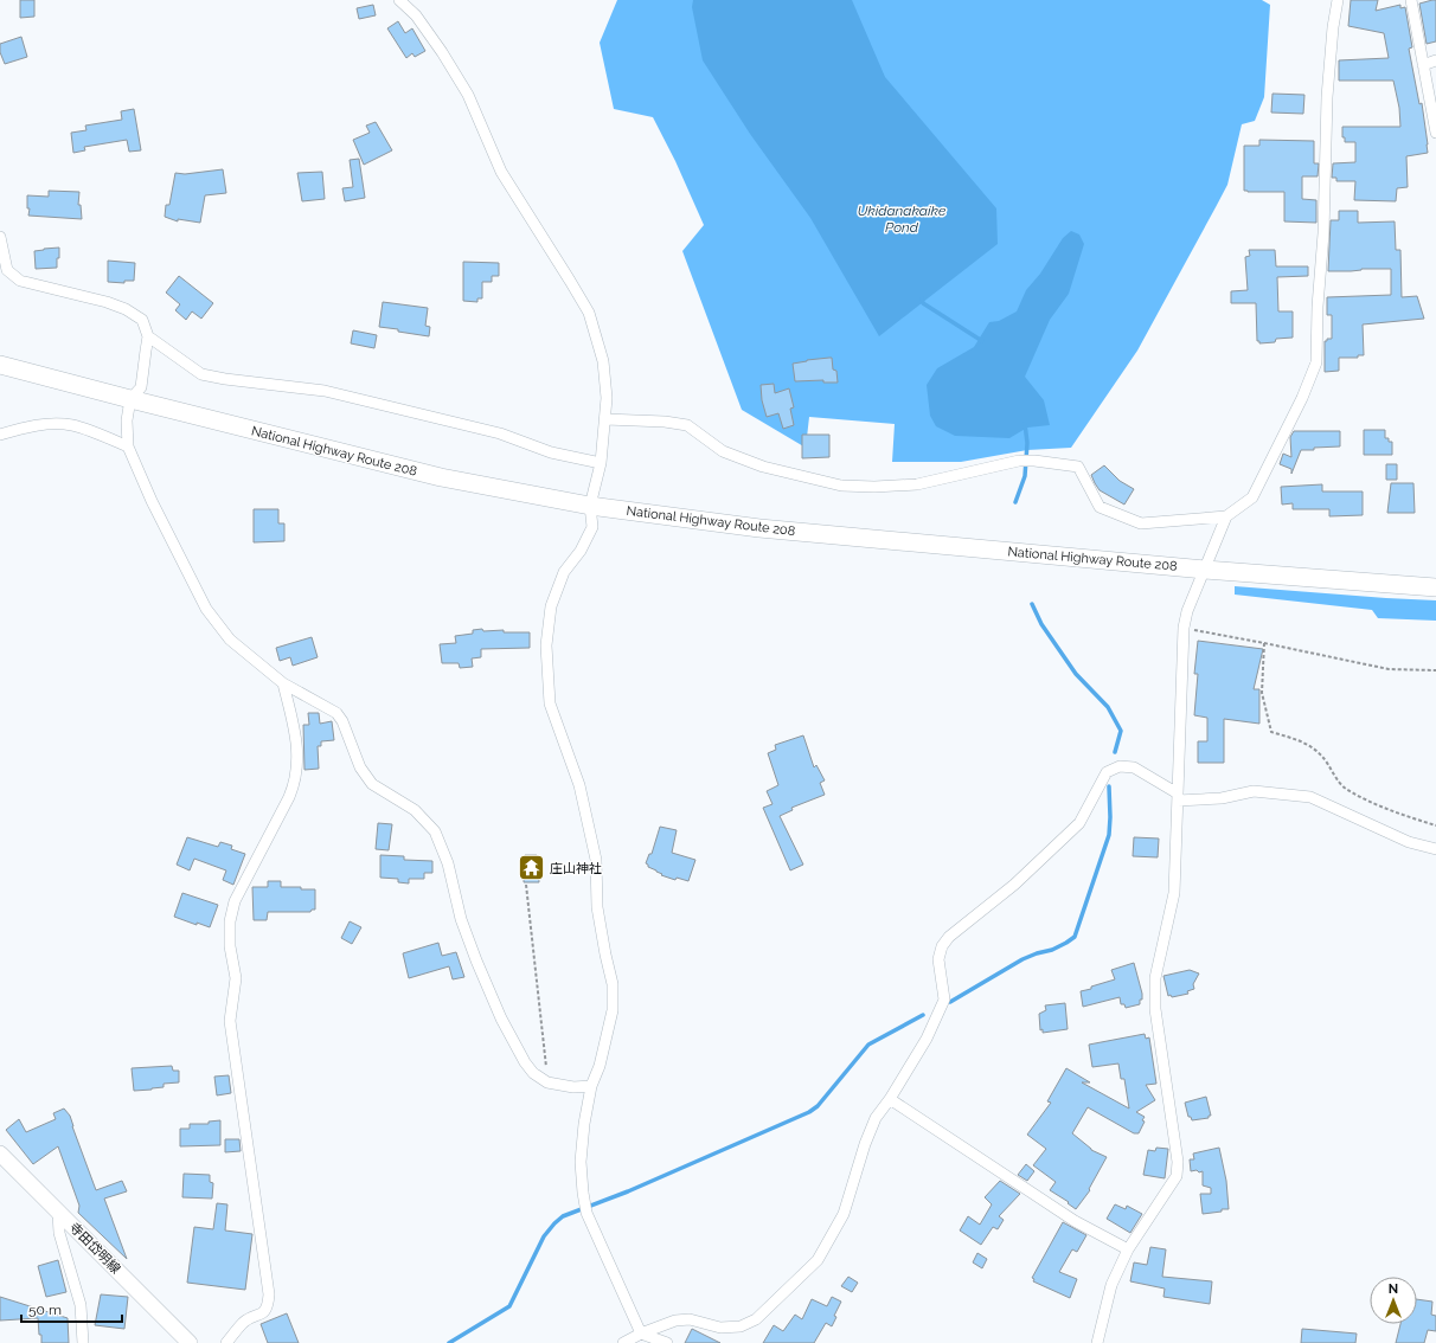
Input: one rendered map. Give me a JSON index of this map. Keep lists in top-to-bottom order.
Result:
{
  "streets": {
    "highway": ["National Highway Route 208"],
    "main road": ["寺田岱明線"]
  },
  "water": ["Ukidanakaike Pond"],
  "places": {
    "temple": ["庄山神社"]
  },
  "scale_bar": "50 m",
  "north": "top"
}
